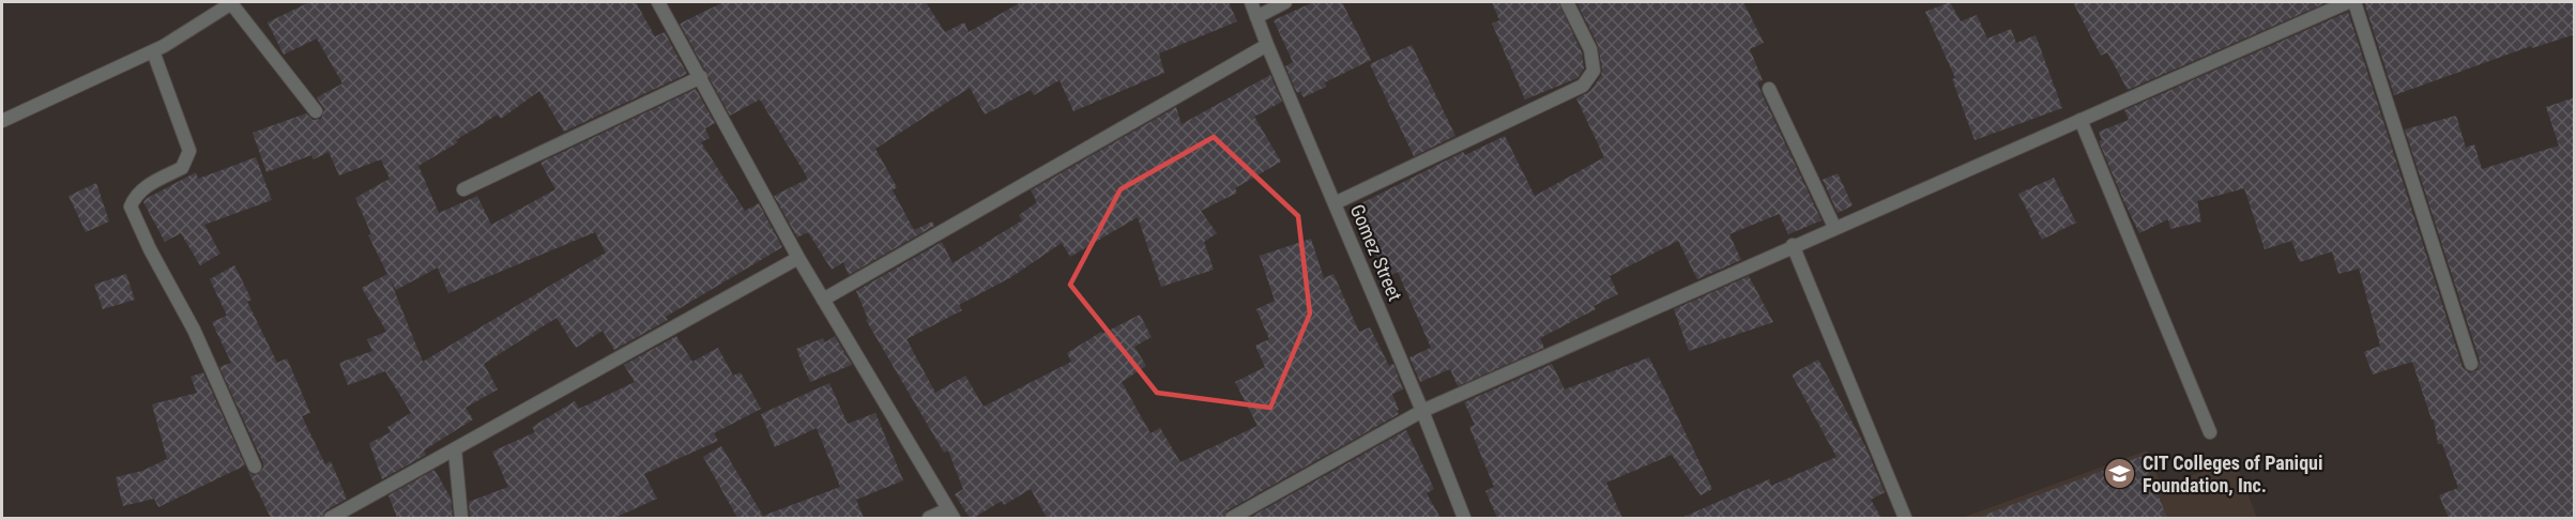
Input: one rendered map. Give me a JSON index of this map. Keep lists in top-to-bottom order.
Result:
{
  "streets": {
    "street": ["Gomez Street"]
  },
  "places": {
    "school or university": ["CIT Colleges of Paniqui Foundation, Inc."]
  }
}
